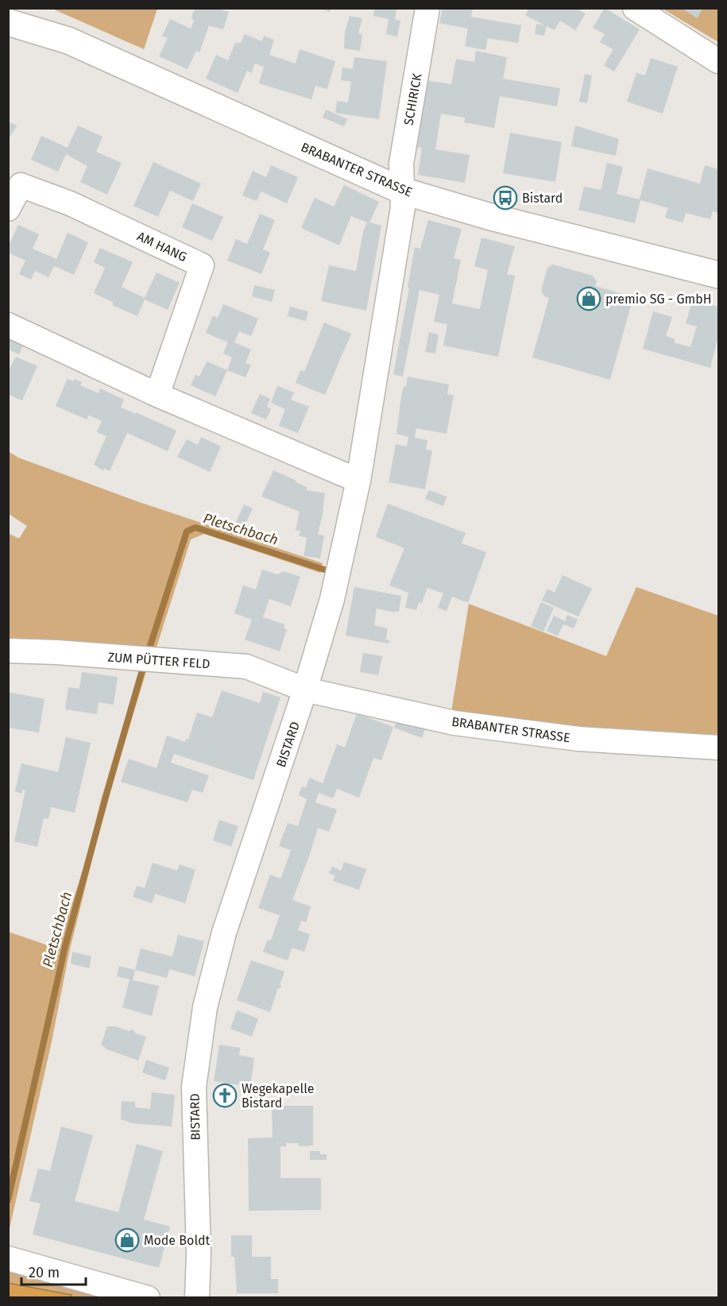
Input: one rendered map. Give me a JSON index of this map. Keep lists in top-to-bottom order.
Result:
{
  "streets": {
    "main road": ["BRABANTER STRASSE"],
    "street": [
      "SCHIRICK",
      "AM HANG",
      "ZUM PÜTTER FELD",
      "BISTARD"
    ]
  },
  "crossings": [
    ["SCHIRICK", "BRABANTER STRASSE"],
    ["SCHIRICK", "BISTARD"],
    ["BRABANTER STRASSE", "ZUM PÜTTER FELD"],
    ["BRABANTER STRASSE", "BISTARD"],
    ["ZUM PÜTTER FELD", "BISTARD"]
  ],
  "water": ["Pletschbach"],
  "places": {
    "bus stop": ["Bistard"],
    "shop": ["premio SG - GmbH", "Mode Boldt"],
    "church": ["Wegekapelle Bistard"]
  },
  "scale_bar": "20 m"
}
